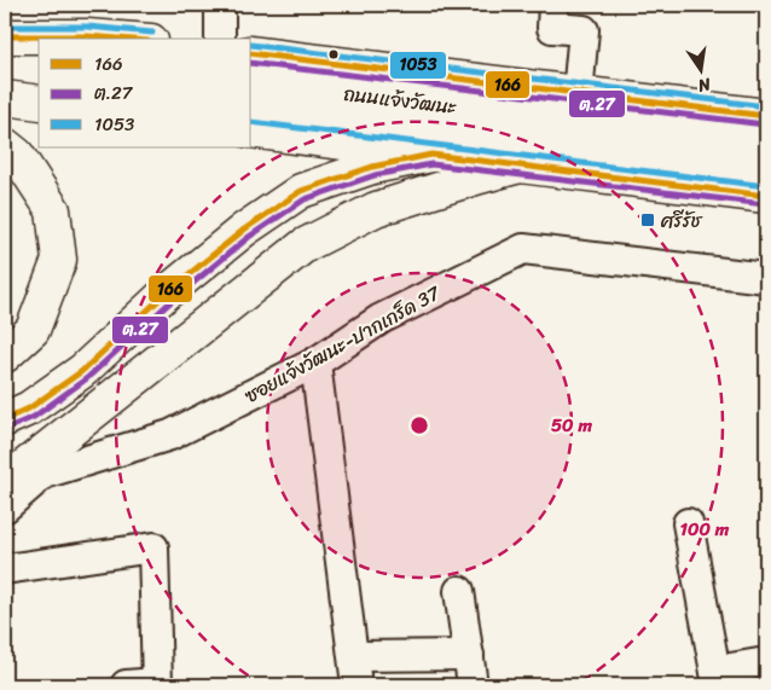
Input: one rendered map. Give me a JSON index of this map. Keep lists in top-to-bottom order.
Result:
{
  "streets": {
    "main road": ["ถนนแจ้งวัฒนะ"],
    "street": ["ซอยแจ้งวัฒนะ-ปากเกร็ด 37"]
  },
  "places": {
    "transit": ["ศรีรัช"]
  },
  "lines": ["transit line 1053", "transit line 166", "transit line ต.27"],
  "legend": ["166", "ต.27", "1053"],
  "north": "bottom",
  "rings": ["50 m", "100 m"]
}
